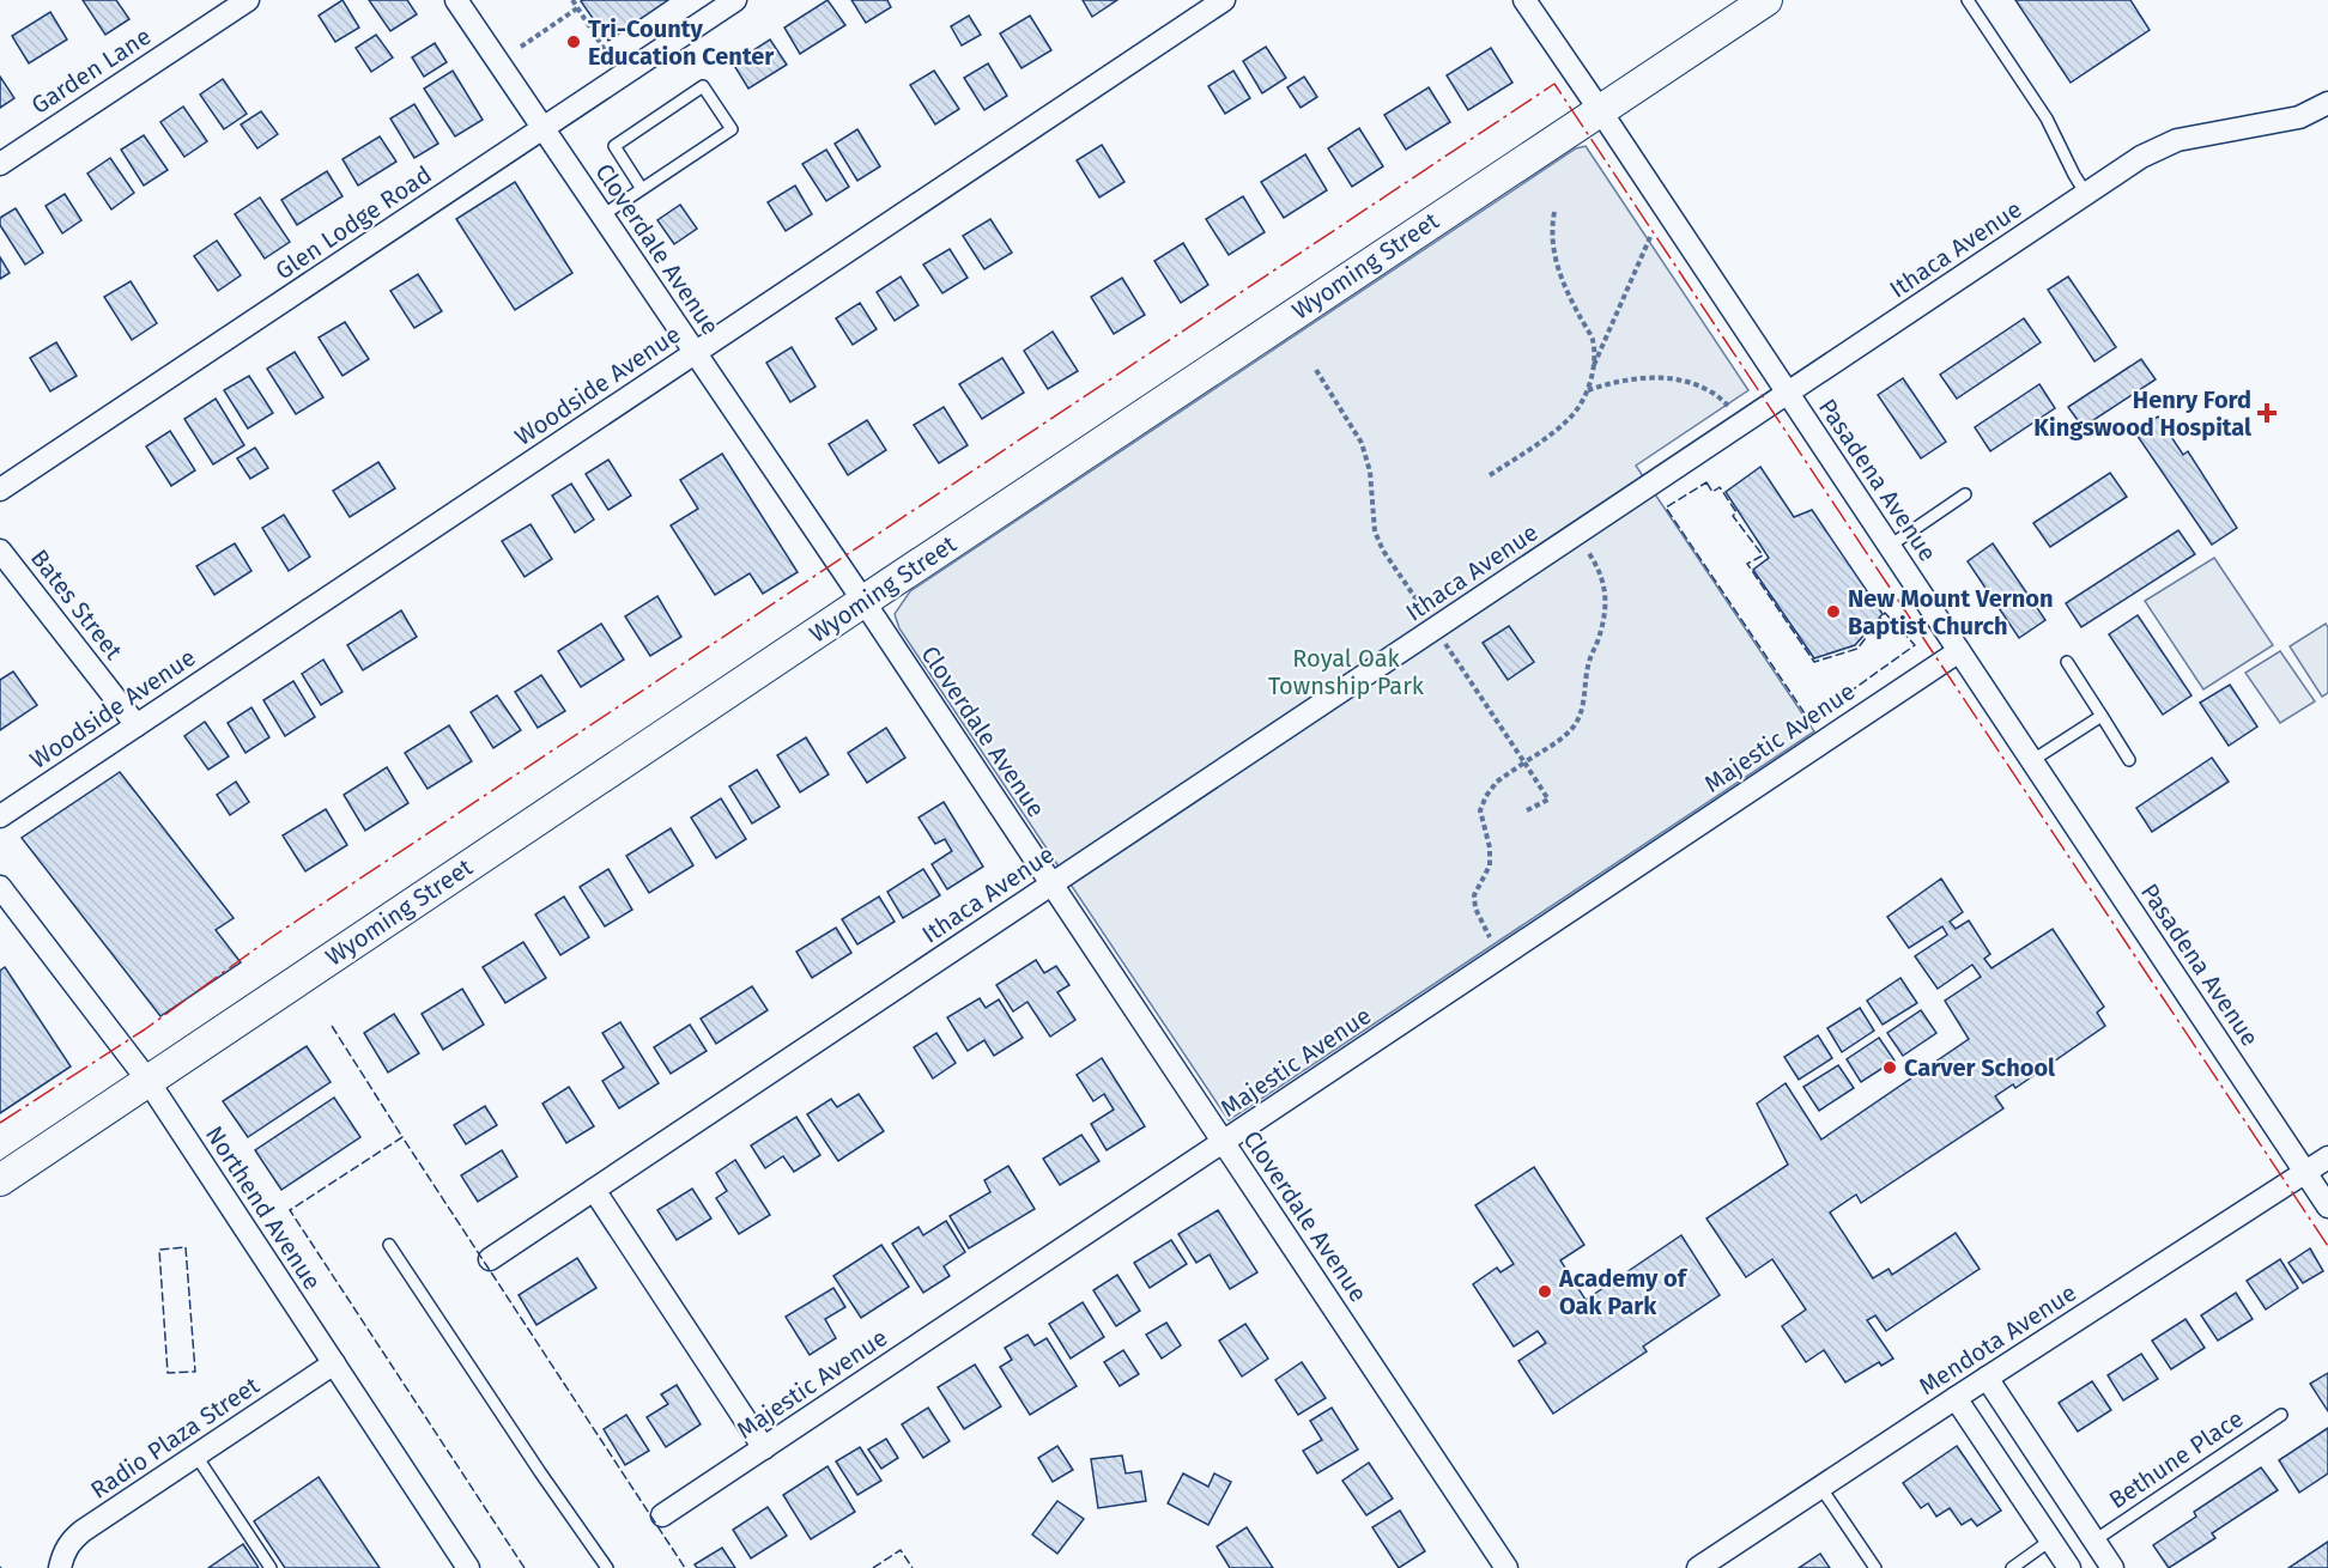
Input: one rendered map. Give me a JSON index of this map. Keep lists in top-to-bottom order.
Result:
{
  "streets": {
    "street": [
      "Garden Lane",
      "Glen Lodge Road",
      "Cloverdale Avenue",
      "Ithaca Avenue",
      "Wyoming Street",
      "Woodside Avenue",
      "Pasadena Avenue",
      "Bates Street",
      "Majestic Avenue",
      "Northend Avenue",
      "Mendota Avenue",
      "Radio Plaza Street"
    ],
    "lane": ["Bethune Place"]
  },
  "crossings": [
    ["Glen Lodge Road", "Cloverdale Avenue"],
    ["Cloverdale Avenue", "Ithaca Avenue"],
    ["Cloverdale Avenue", "Wyoming Street"],
    ["Cloverdale Avenue", "Woodside Avenue"],
    ["Cloverdale Avenue", "Majestic Avenue"],
    ["Ithaca Avenue", "Pasadena Avenue"],
    ["Wyoming Street", "Pasadena Avenue"],
    ["Wyoming Street", "Northend Avenue"],
    ["Woodside Avenue", "Bates Street"],
    ["Pasadena Avenue", "Majestic Avenue"],
    ["Pasadena Avenue", "Mendota Avenue"],
    ["Northend Avenue", "Radio Plaza Street"]
  ],
  "parks": ["Royal Oak Township Park"],
  "places": {
    "other": [
      "Tri-County Education Center",
      "New Mount Vernon Baptist Church",
      "Carver School",
      "Academy of Oak Park"
    ],
    "health": ["Henry Ford Kingswood Hospital"]
  }
}
